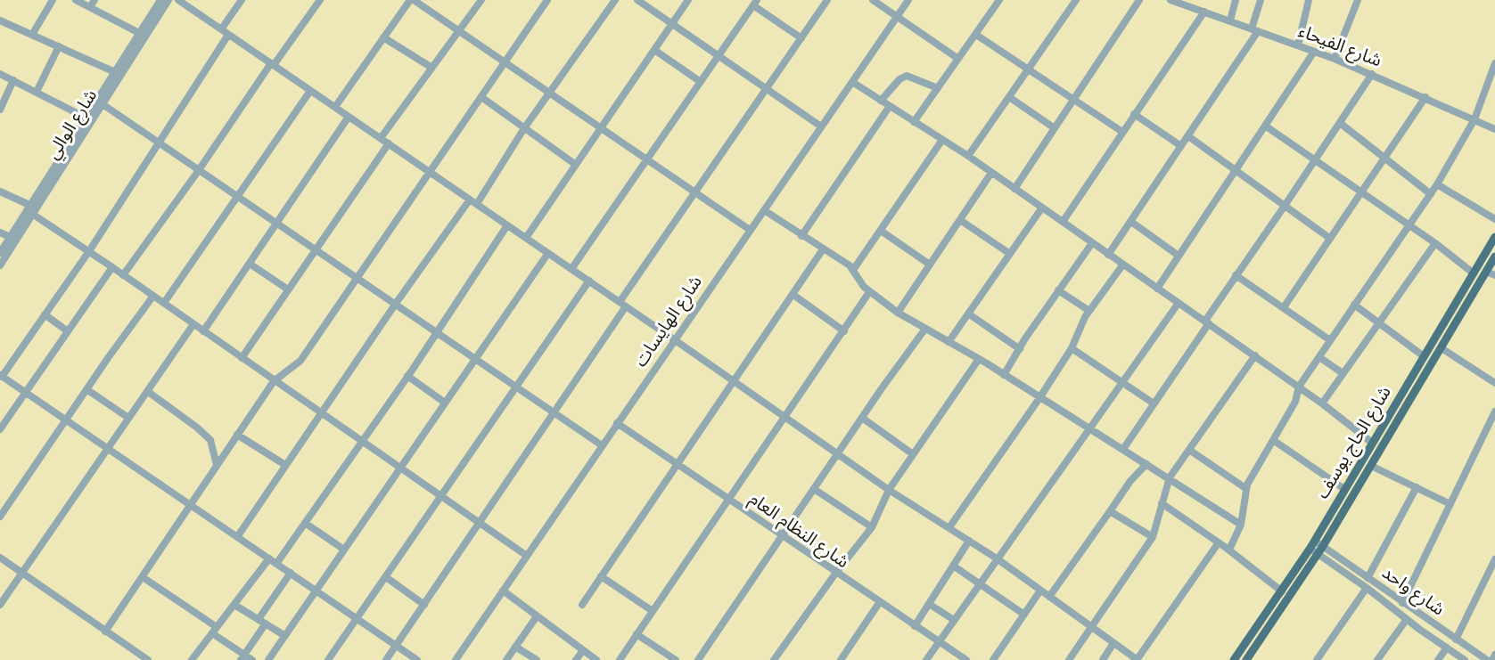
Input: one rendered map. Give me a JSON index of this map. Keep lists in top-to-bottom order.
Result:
{
  "streets": {
    "main road": ["شارع الحاج يوسف"],
    "street": [
      "شارع الفيحاء",
      "شارع الوالي",
      "شارع الهايسات",
      "شارع النظام العام",
      "شارع واحد"
    ]
  },
  "crossings": [
    ["شارع الهايسات", "شارع النظام العام"],
    ["شارع الحاج يوسف", "شارع واحد"]
  ]
}
